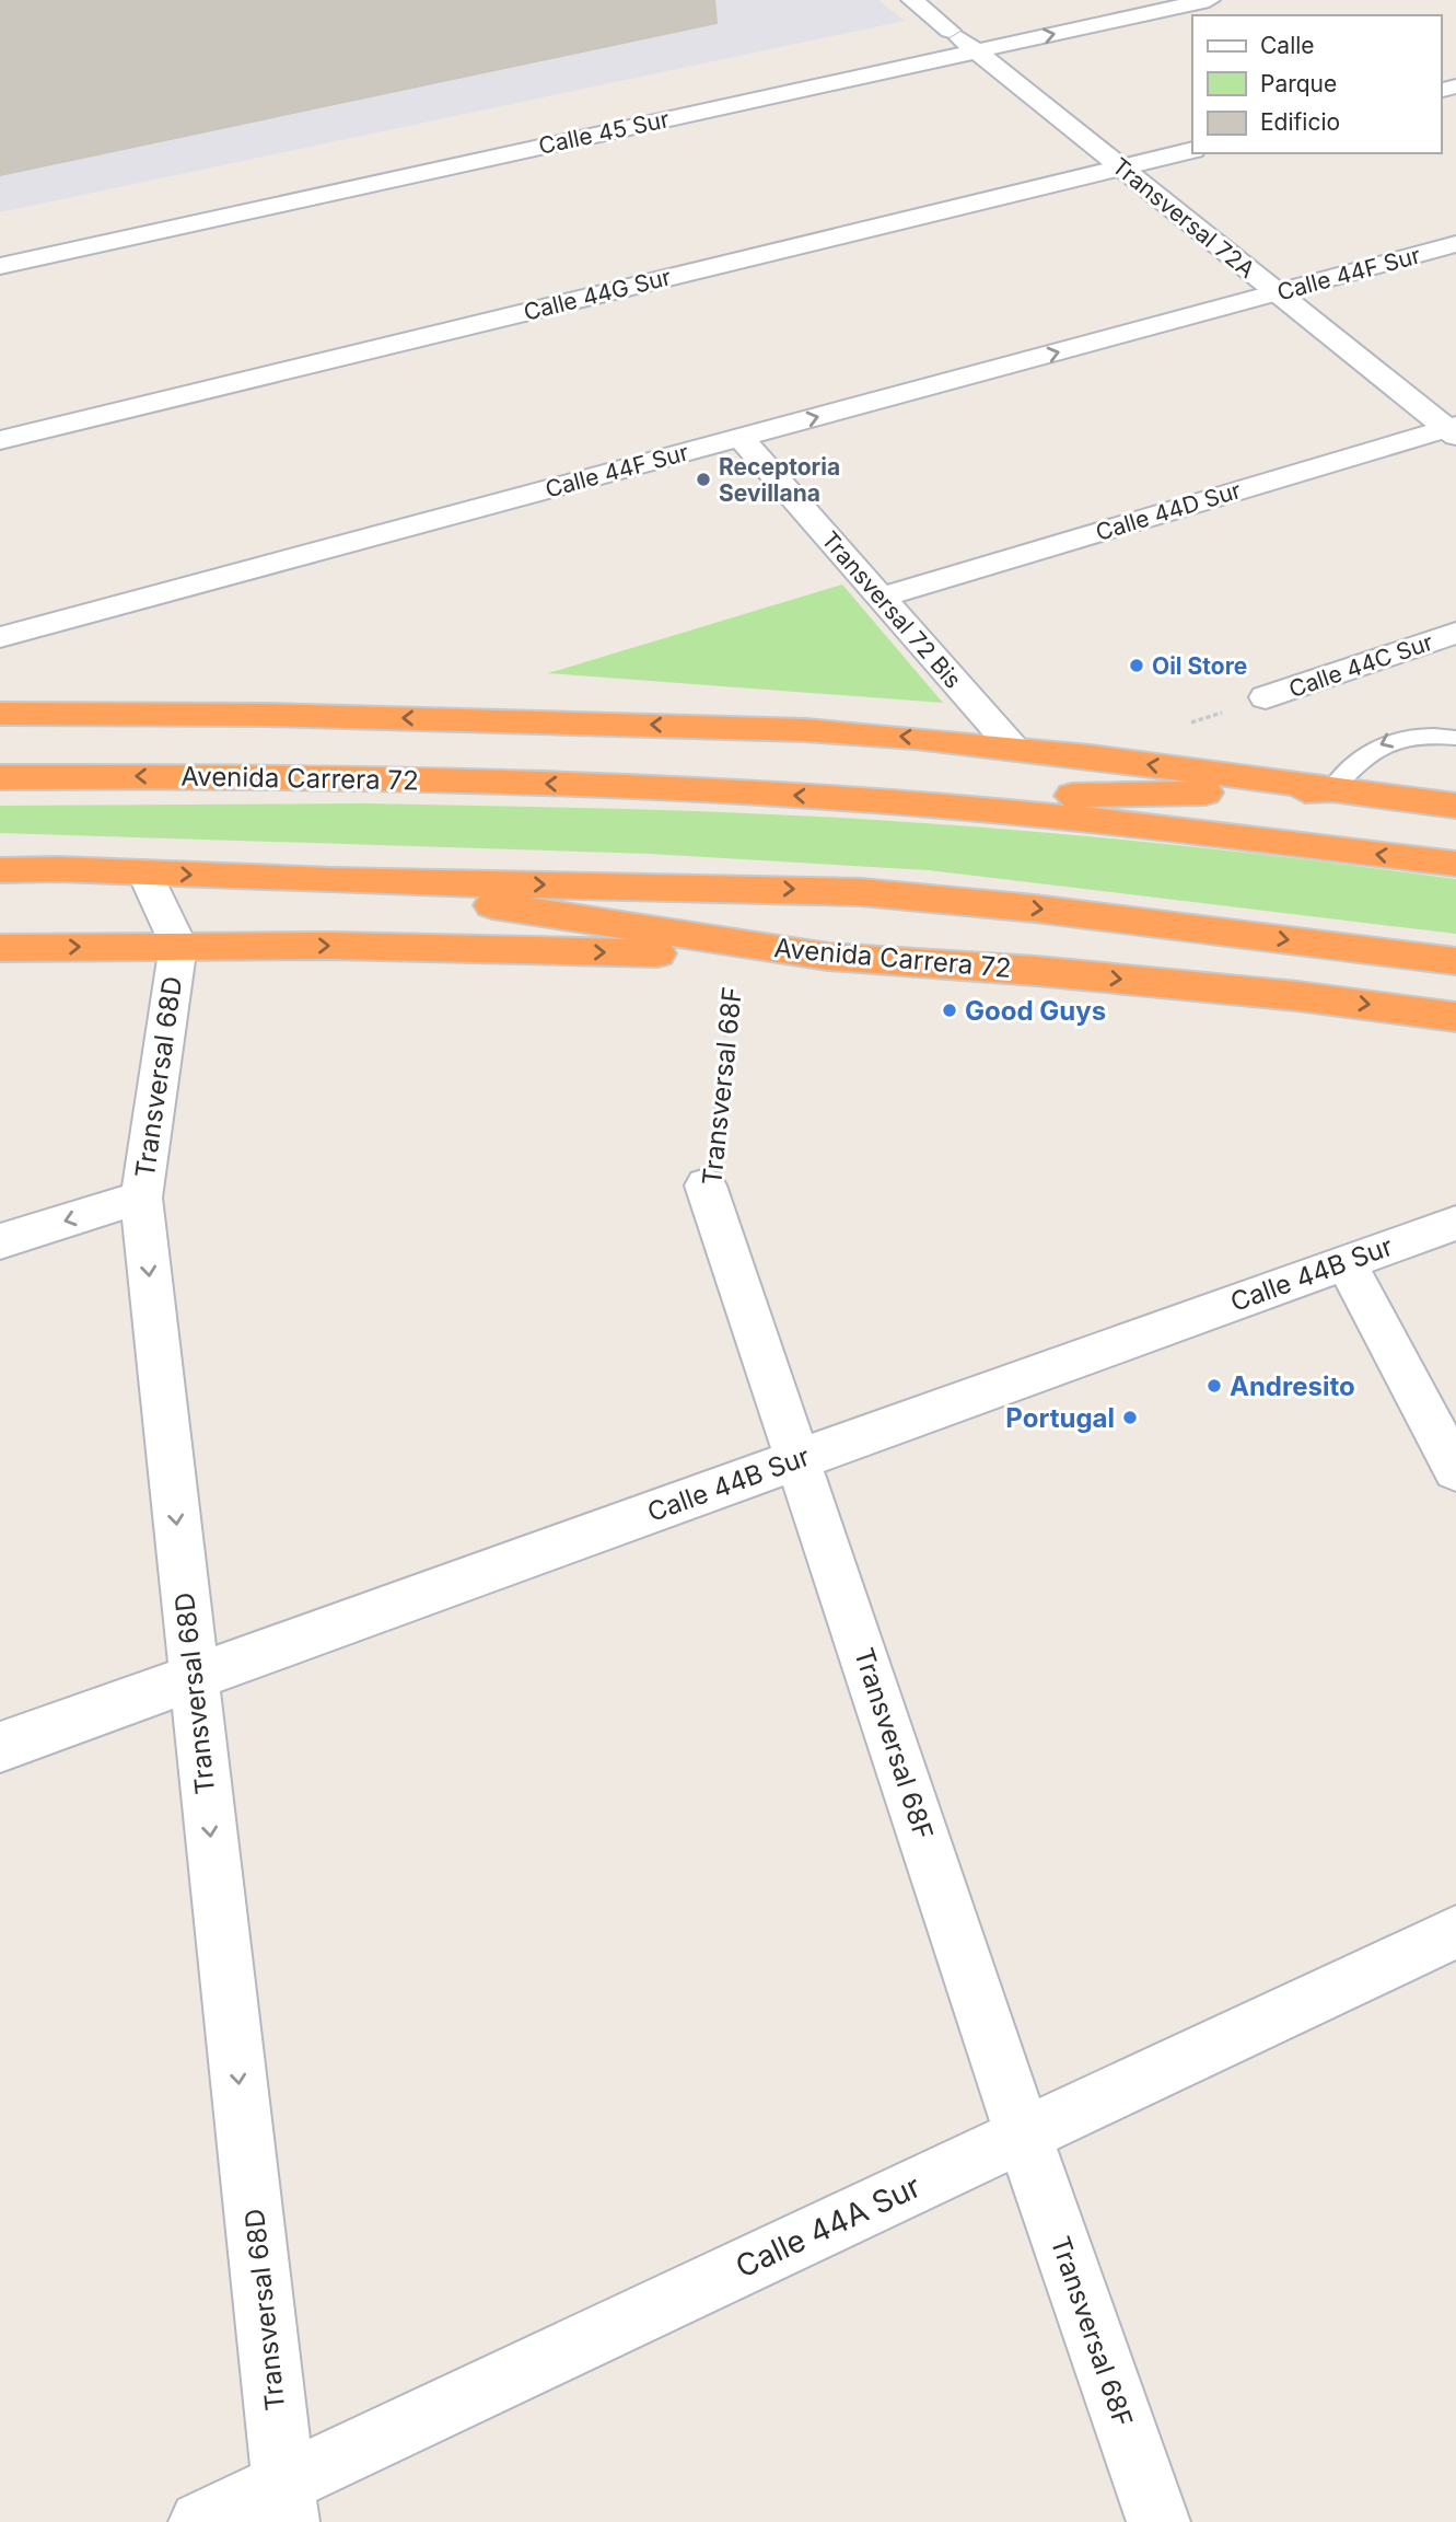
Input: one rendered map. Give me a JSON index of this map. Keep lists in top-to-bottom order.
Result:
{
  "streets": {
    "highway": ["Avenida Carrera 72"],
    "street": [
      "Calle 45 Sur",
      "Transversal 72A",
      "Calle 44F Sur",
      "Calle 44G Sur",
      "Calle 44D Sur",
      "Transversal 72 Bis",
      "Calle 44C Sur",
      "Transversal 68D",
      "Transversal 68F",
      "Calle 44B Sur",
      "Calle 44A Sur"
    ]
  },
  "crossings": [
    ["Calle 45 Sur", "Transversal 72A"],
    ["Transversal 72A", "Calle 44F Sur"],
    ["Transversal 72A", "Calle 44G Sur"],
    ["Transversal 72A", "Calle 44D Sur"],
    ["Calle 44F Sur", "Transversal 72 Bis"],
    ["Calle 44D Sur", "Transversal 72 Bis"],
    ["Avenida Carrera 72", "Transversal 68D"],
    ["Transversal 68D", "Calle 44B Sur"],
    ["Transversal 68D", "Calle 44A Sur"],
    ["Transversal 68F", "Calle 44B Sur"],
    ["Transversal 68F", "Calle 44A Sur"]
  ],
  "one_way": ["Calle 44F Sur", "Transversal 68D"],
  "places": [
    "Receptoria Sevillana",
    "Oil Store",
    "Good Guys",
    "Andresito",
    "Portugal"
  ],
  "legend": ["Calle", "Parque", "Edificio"]
}
